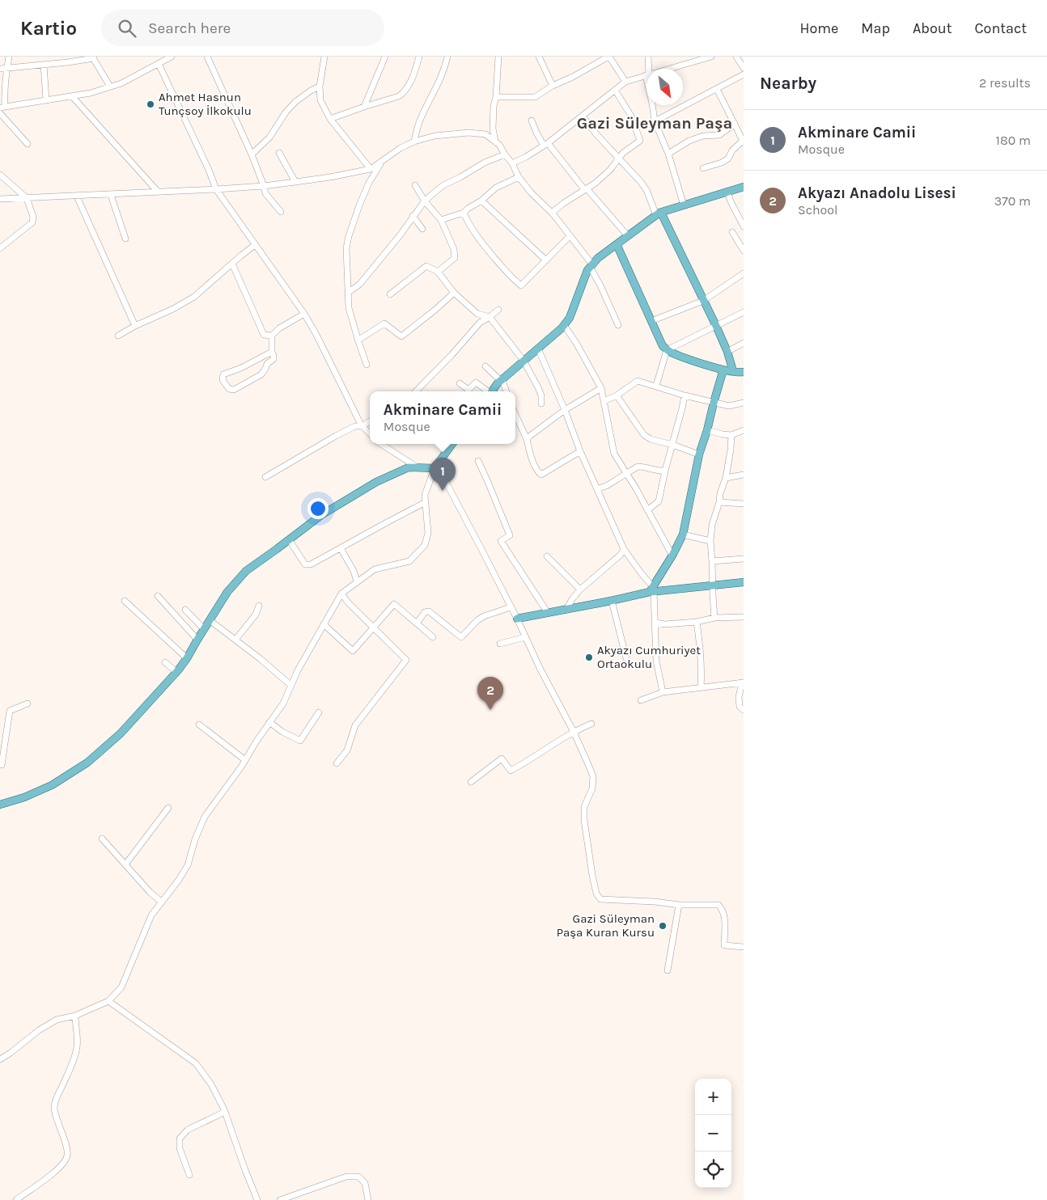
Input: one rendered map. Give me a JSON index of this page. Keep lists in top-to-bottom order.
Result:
{
  "districts": ["Gazi Süleyman Paşa"],
  "places": ["Ahmet Hasnun Tunçsoy İlkokulu", "Akyazı Cumhuriyet Ortaokulu", "Gazi Süleyman Paşa Kuran Kursu"],
  "north": "bottom right",
  "page": {
    "header": "Kartio",
    "search": "Search here",
    "nav": [
      "Home",
      "Map",
      "About",
      "Contact"
    ],
    "heading": ["Nearby", "2 results"],
    "list": [
      {
        "mark": "1",
        "name": "Akminare Camii",
        "note": "Mosque",
        "value": "180 m"
      },
      {
        "mark": "2",
        "name": "Akyazı Anadolu Lisesi",
        "note": "School",
        "value": "370 m"
      }
    ],
    "popup": ["Akminare Camii", "Mosque"],
    "pins": ["1", "2"],
    "map_buttons": ["+", "−"]
  }
}
